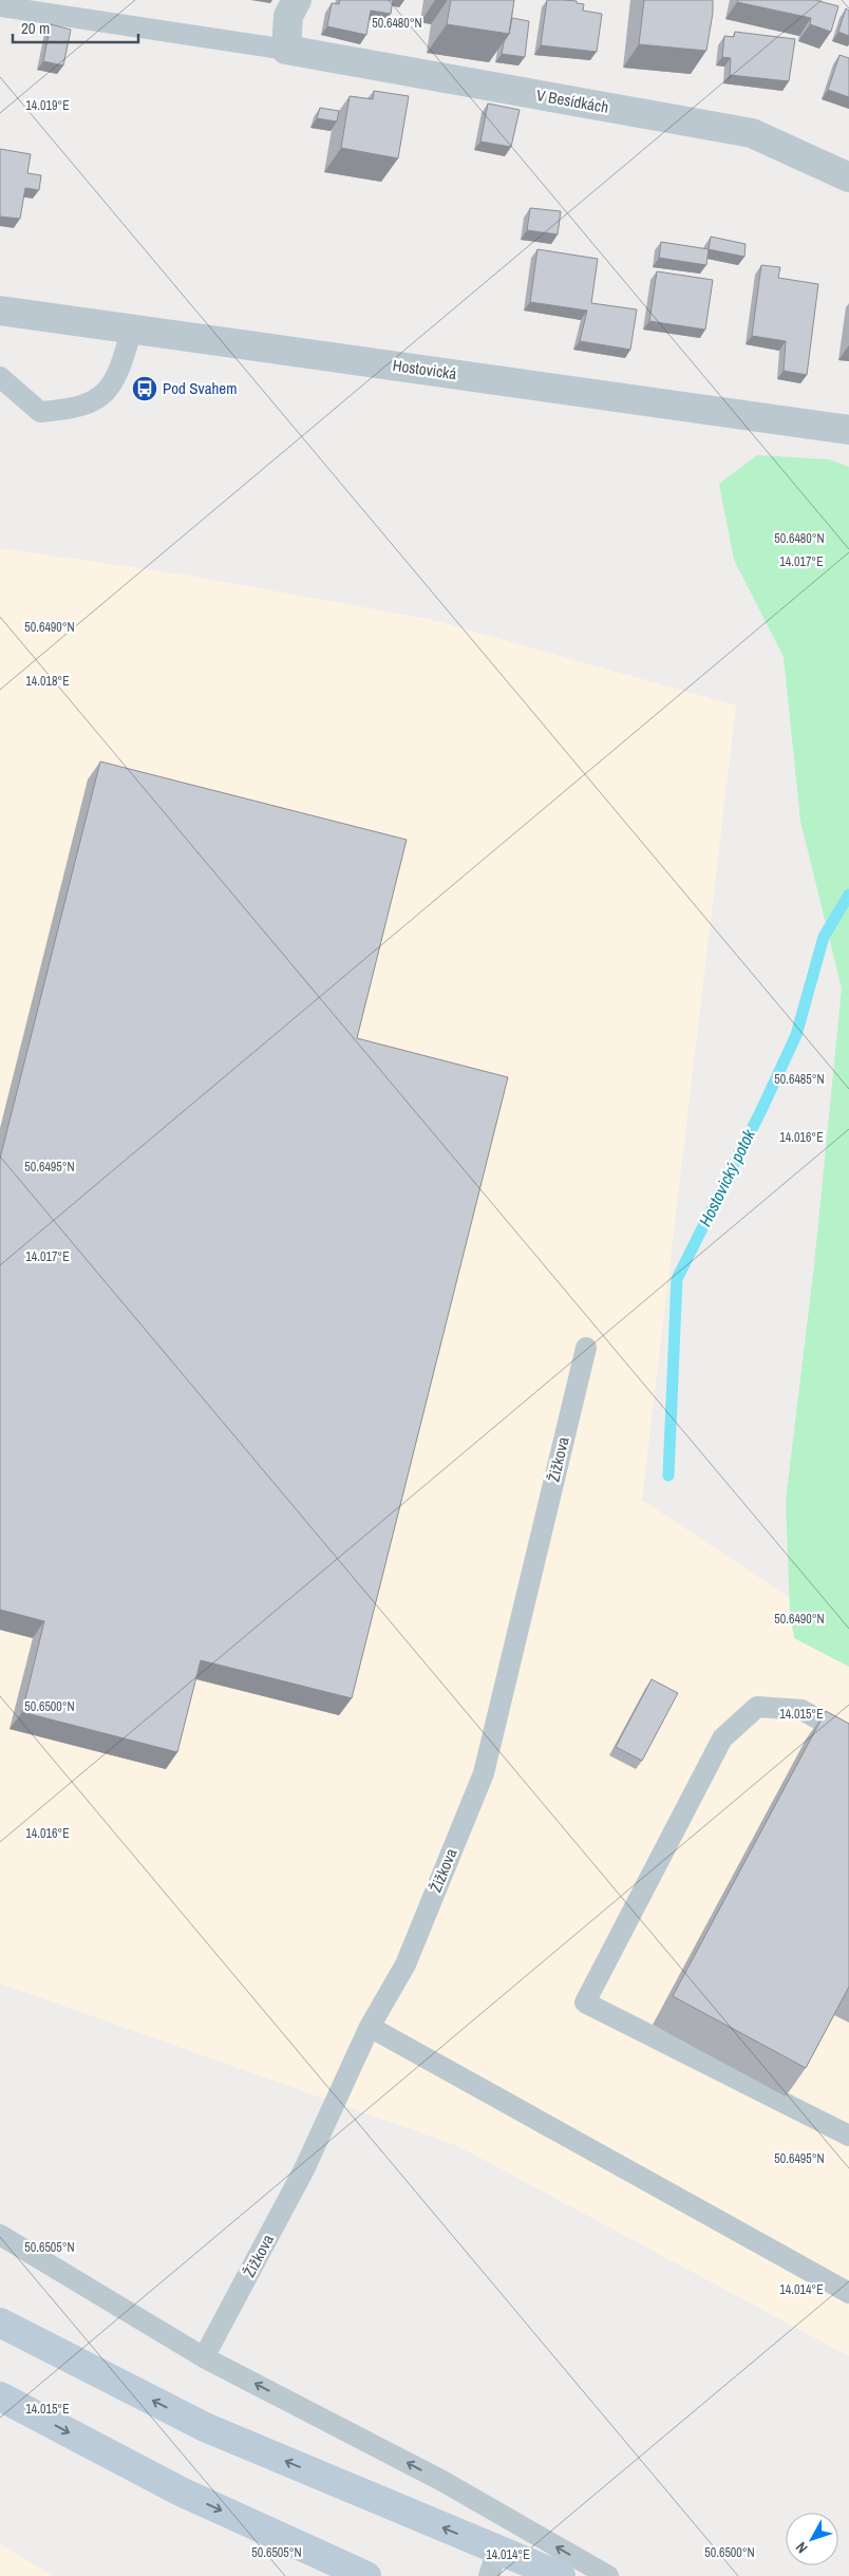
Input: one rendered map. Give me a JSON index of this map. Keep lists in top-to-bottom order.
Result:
{
  "streets": {
    "street": ["V Besídkách", "Hostovická"],
    "lane": ["Žižkova"]
  },
  "water": ["Hostovický potok"],
  "places": {
    "bus stop": ["Pod Svahem"]
  },
  "scale_bar": "20 m",
  "north": "bottom left",
  "coordinates": [
    "50.6480°N",
    "14.019°E",
    "14.017°E",
    "50.6490°N",
    "14.018°E",
    "50.6485°N",
    "14.016°E",
    "50.6495°N",
    "50.6500°N",
    "14.015°E",
    "50.6505°N",
    "14.014°E"
  ]
}
